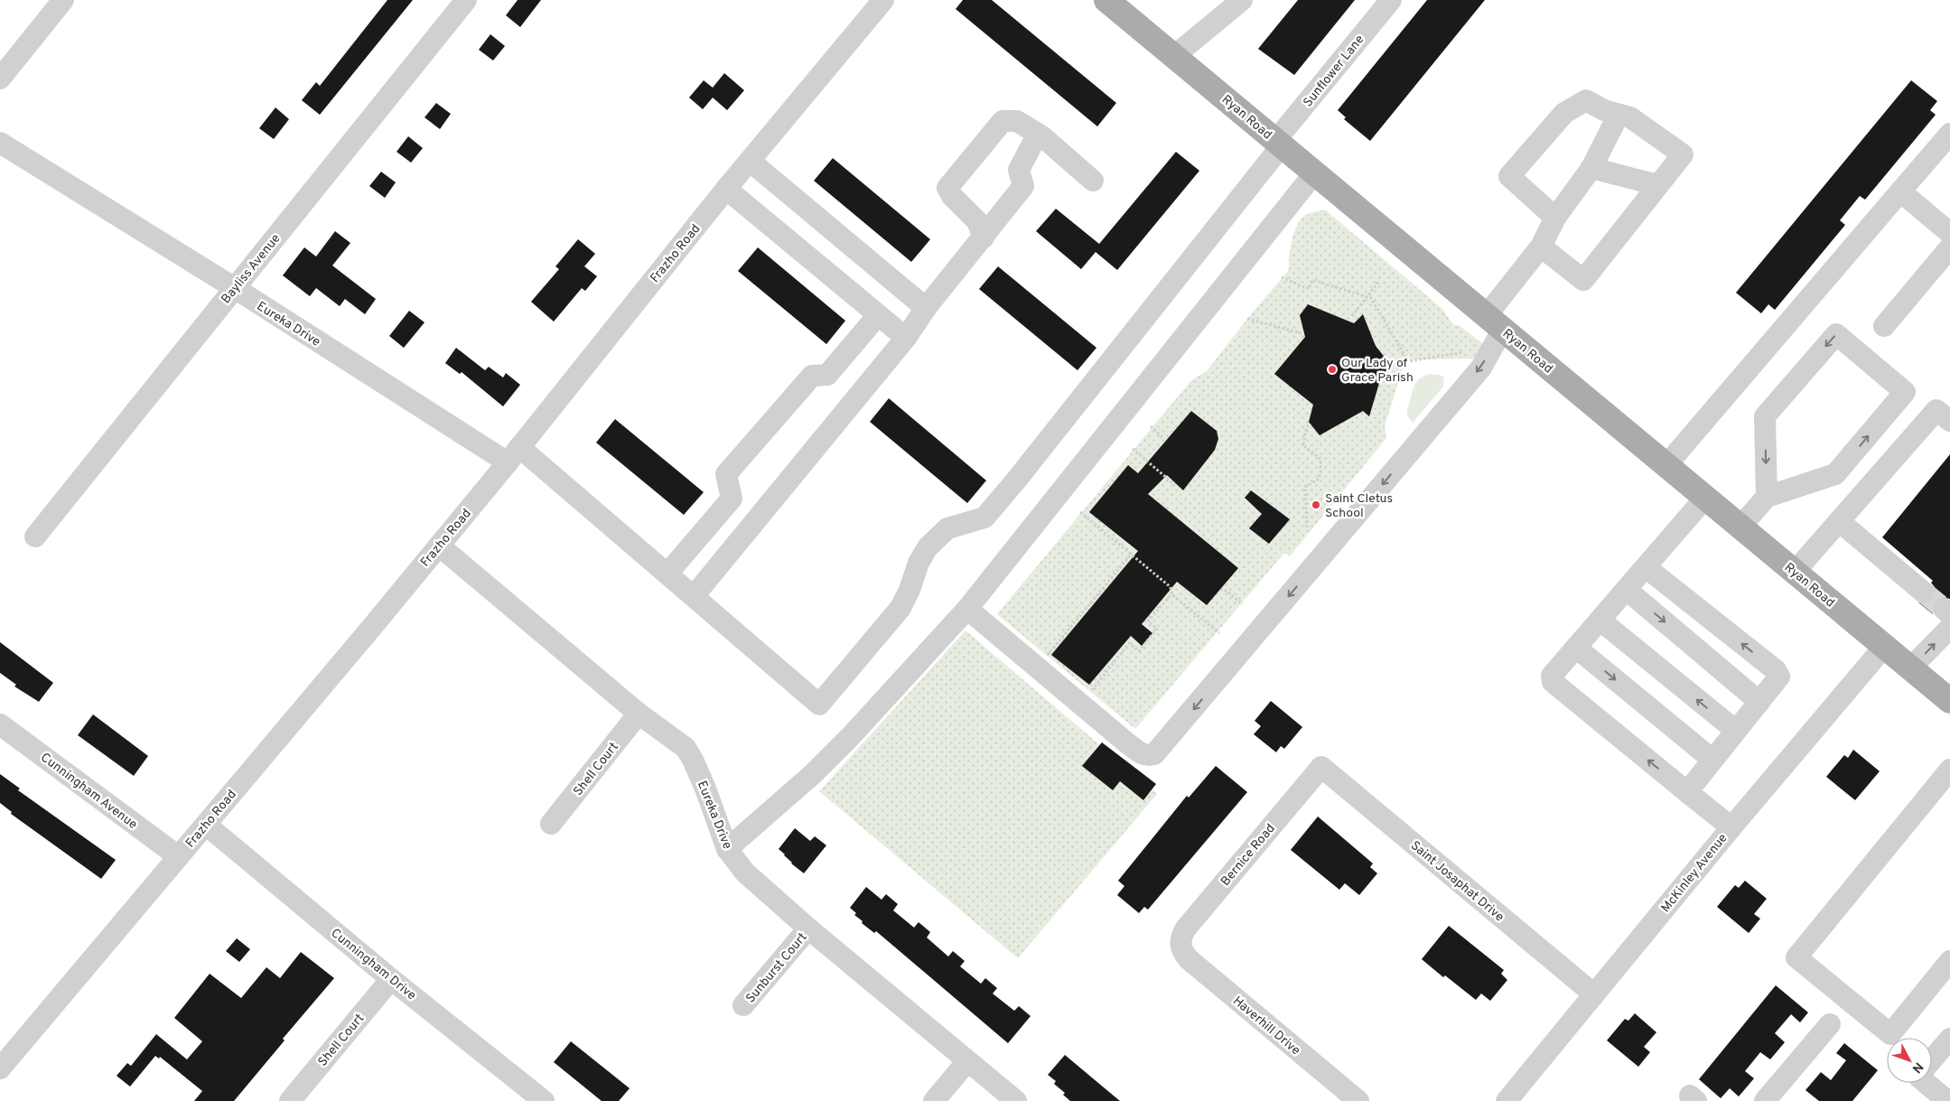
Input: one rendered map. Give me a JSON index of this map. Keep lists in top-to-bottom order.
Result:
{
  "streets": {
    "main road": ["Ryan Road"],
    "street": [
      "Sunflower Lane",
      "Frazho Road",
      "Bayliss Avenue",
      "Eureka Drive",
      "Shell Court",
      "Cunningham Avenue",
      "Bernice Road",
      "McKinley Avenue",
      "Saint Josaphat Drive",
      "Cunningham Drive",
      "Sunburst Court",
      "Haverhill Drive"
    ]
  },
  "crossings": [
    ["Sunflower Lane", "Ryan Road"],
    ["Sunflower Lane", "Eureka Drive"],
    ["Ryan Road", "McKinley Avenue"],
    ["Frazho Road", "Eureka Drive"],
    ["Frazho Road", "Cunningham Avenue"],
    ["Frazho Road", "Cunningham Drive"],
    ["Bayliss Avenue", "Eureka Drive"],
    ["Eureka Drive", "Shell Court"],
    ["Eureka Drive", "Sunburst Court"],
    ["Shell Court", "Cunningham Drive"],
    ["Bernice Road", "Saint Josaphat Drive"],
    ["Bernice Road", "Haverhill Drive"],
    ["McKinley Avenue", "Saint Josaphat Drive"]
  ],
  "places": ["Our Lady of Grace Parish", "Saint Cletus School"],
  "north": "bottom right"
}
